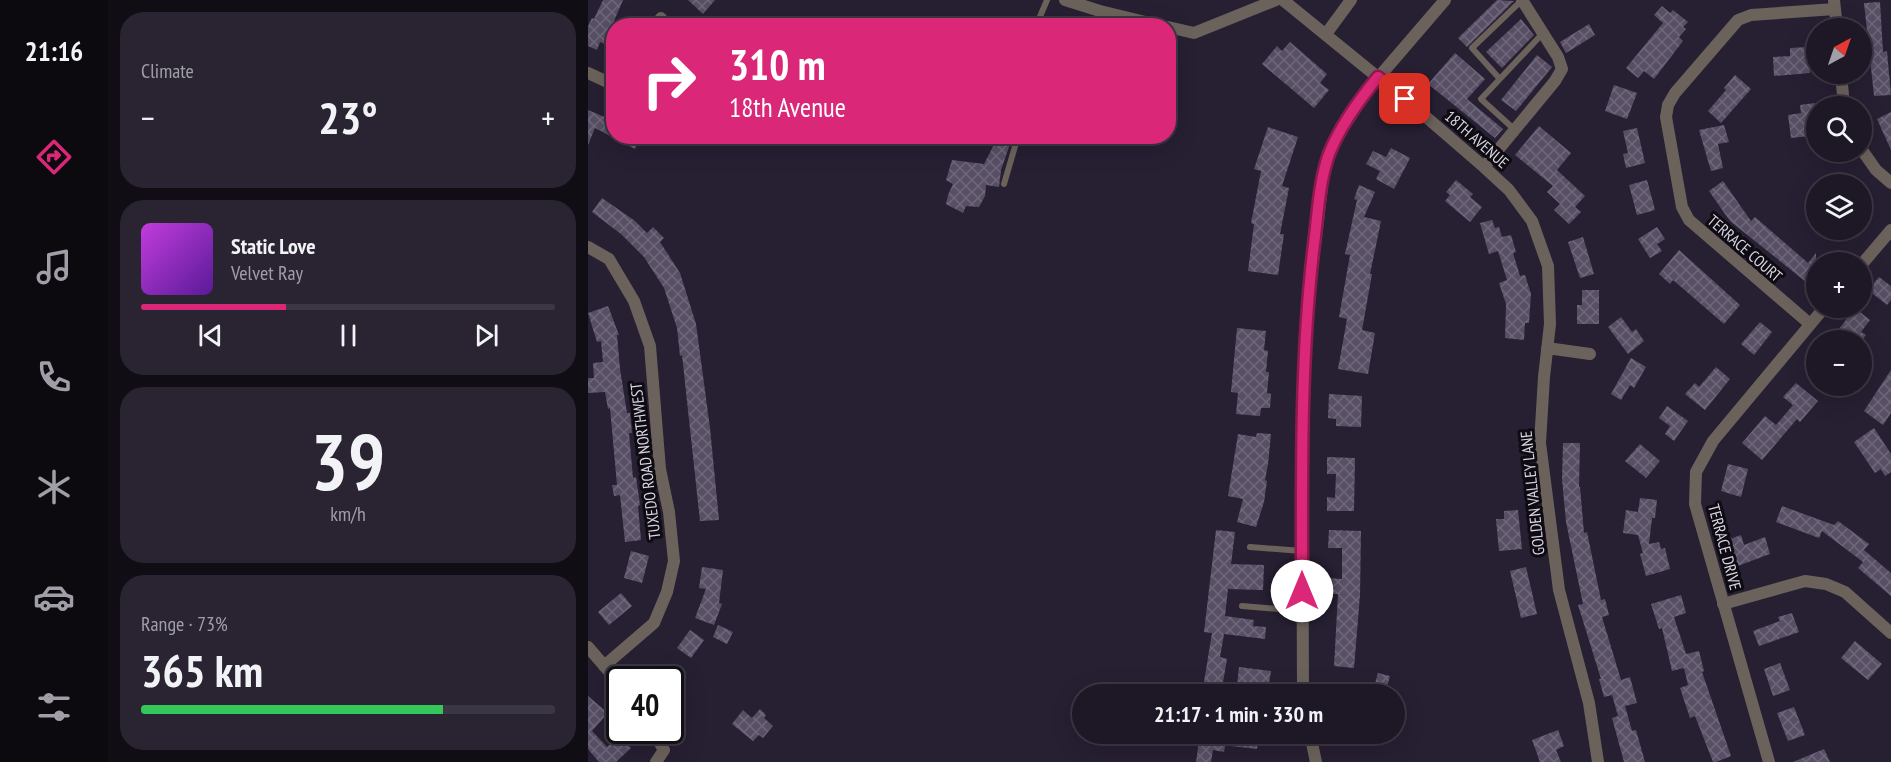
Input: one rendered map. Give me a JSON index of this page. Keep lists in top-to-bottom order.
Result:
{
  "streets": {
    "street": [
      "18TH AVENUE",
      "TERRACE COURT",
      "TUXEDO ROAD NORTHWEST",
      "GOLDEN VALLEY LANE",
      "TERRACE DRIVE"
    ]
  },
  "crossings": [
    ["18TH AVENUE", "GOLDEN VALLEY LANE"],
    ["TERRACE COURT", "TERRACE DRIVE"]
  ],
  "north": "top right",
  "page": {
    "tabs": "21:16",
    "tile": [
      "Climate",
      ["39", "km/h"],
      ["Range · 73%", "365 km"]
    ],
    "map_buttons": ["+", "−"],
    "turn": ["310 m", "18th Avenue"],
    "heat": ["−", "23°", "+"],
    "song": ["Static Love", "Velvet Ray"],
    "limit": "40",
    "trip": "21:17 · 1 min · 330 m"
  }
}
